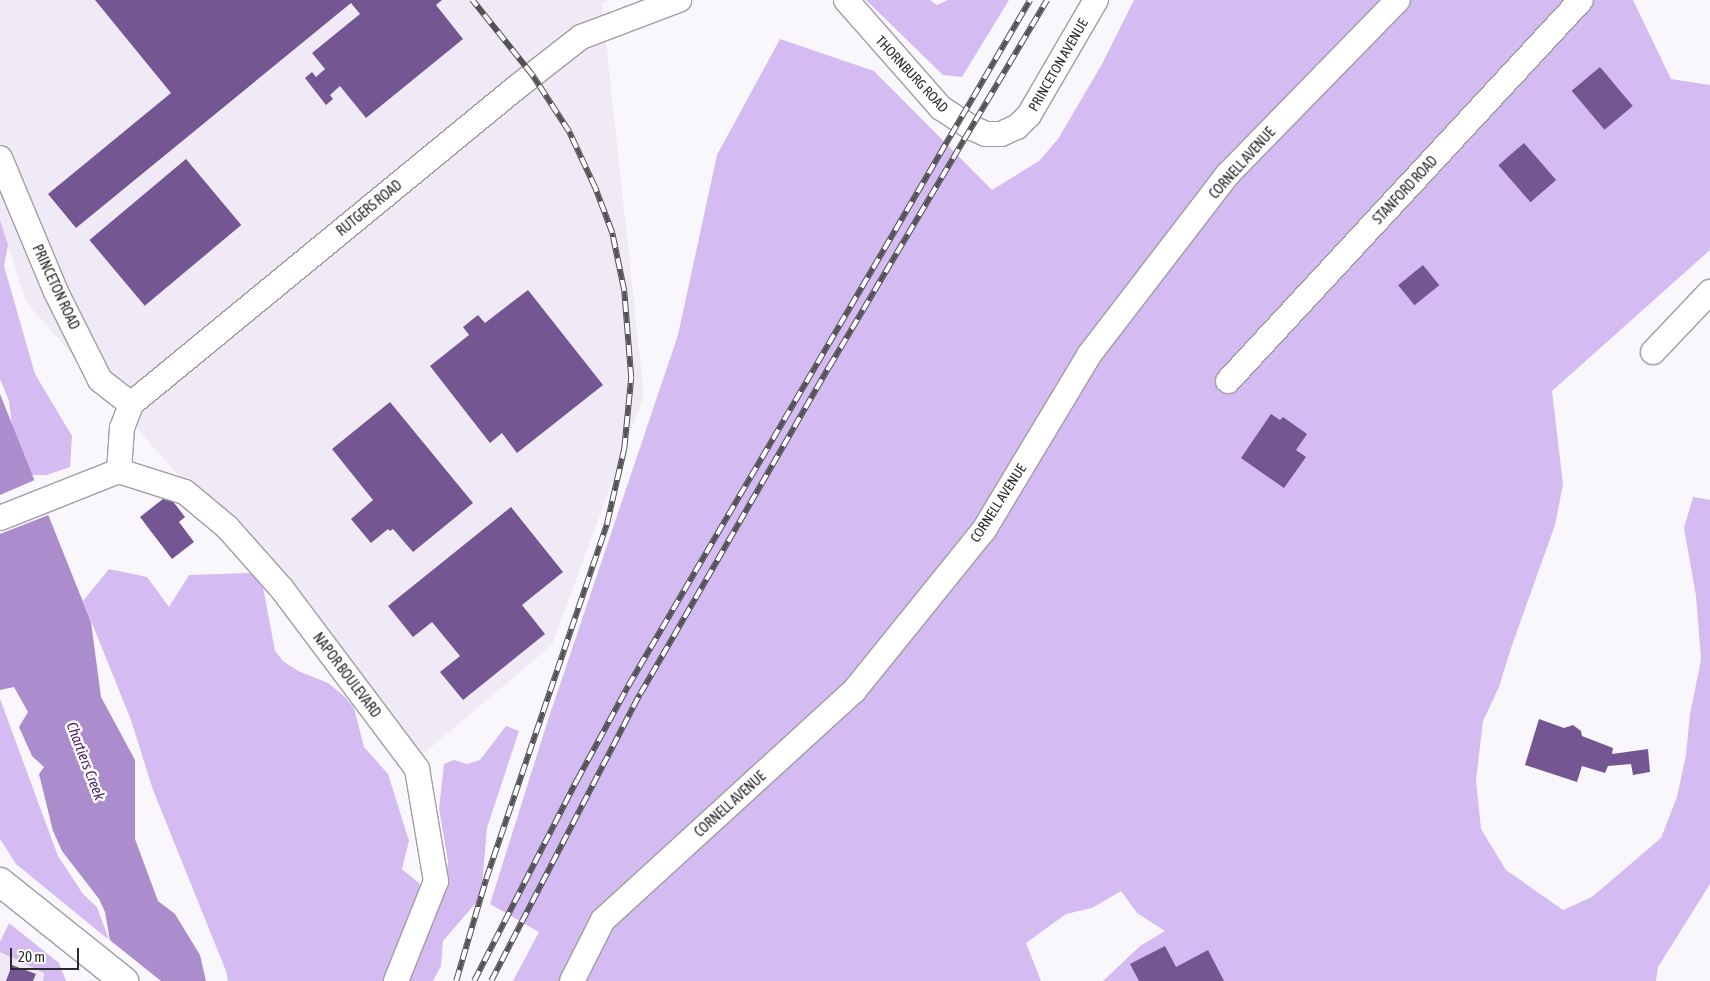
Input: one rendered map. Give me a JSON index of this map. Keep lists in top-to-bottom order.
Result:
{
  "streets": {
    "street": [
      "PRINCETON AVENUE",
      "THORNBURG ROAD",
      "CORNELL AVENUE",
      "STANFORD ROAD",
      "RUTGERS ROAD",
      "PRINCETON ROAD",
      "NAPOR BOULEVARD"
    ]
  },
  "crossings": [
    ["PRINCETON AVENUE", "THORNBURG ROAD"],
    ["RUTGERS ROAD", "PRINCETON ROAD"]
  ],
  "water": ["Chartiers Creek"],
  "scale_bar": "20 m"
}
